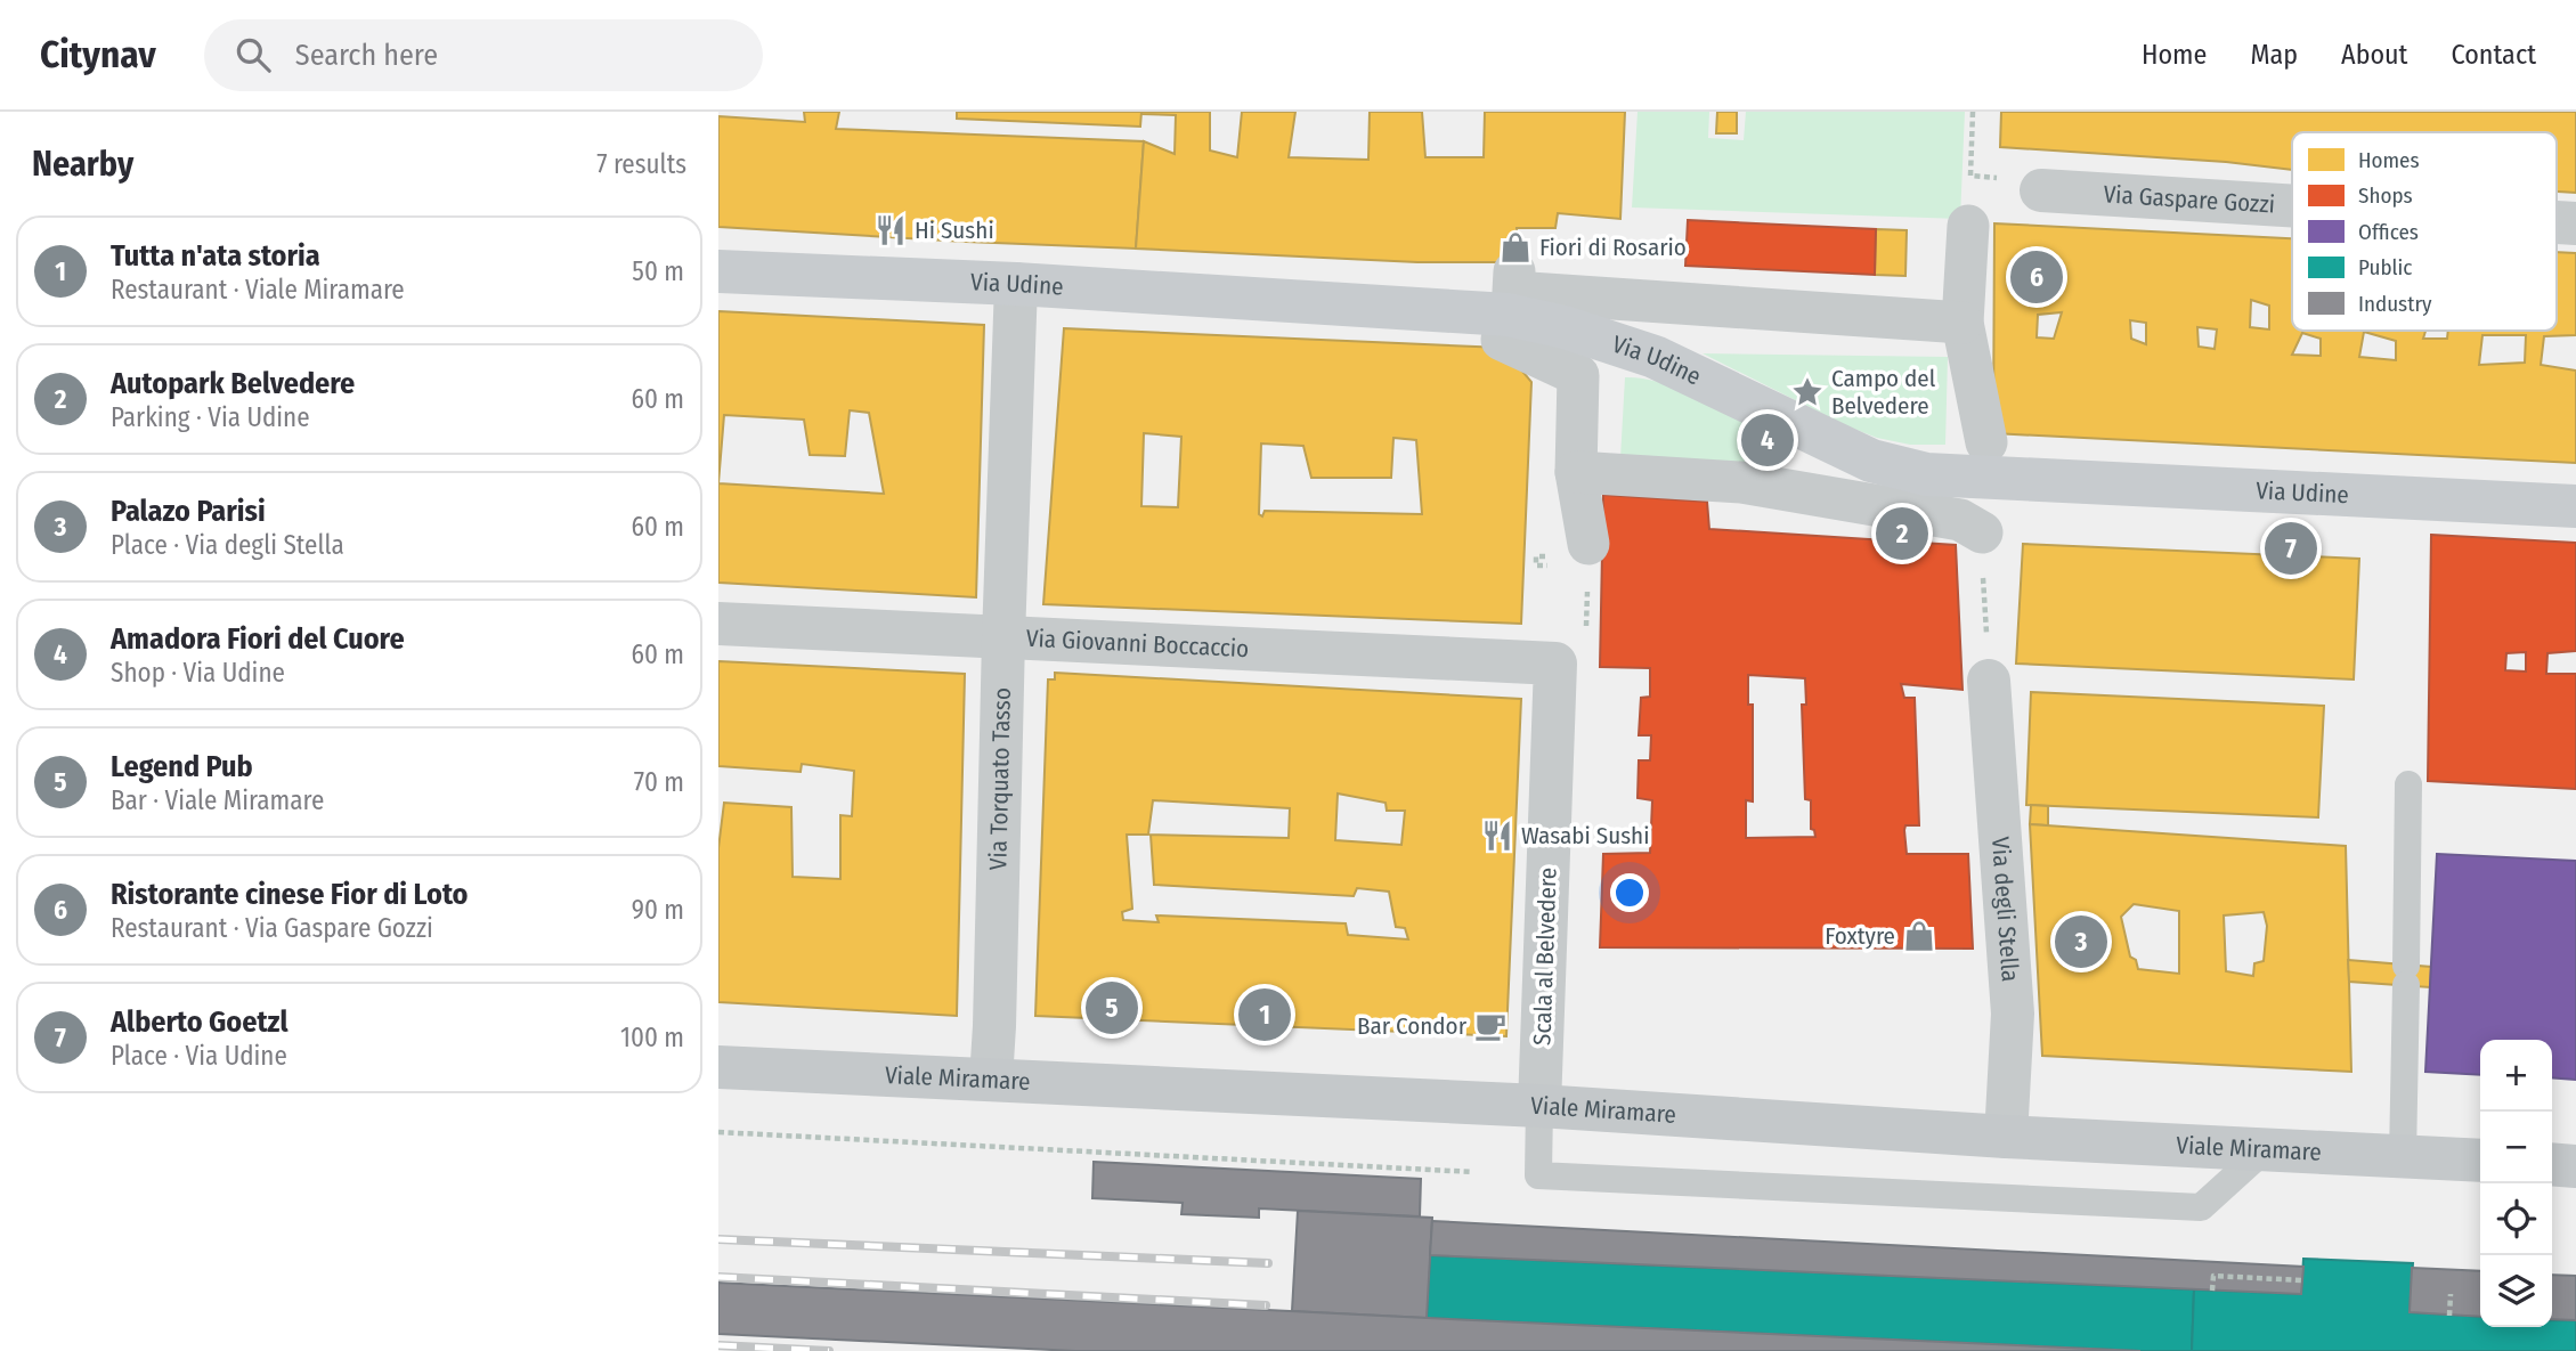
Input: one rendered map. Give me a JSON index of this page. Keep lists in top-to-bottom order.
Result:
{
  "streets": {
    "main road": ["Via Udine", "Viale Miramare"],
    "street": [
      "Via Gaspare Gozzi",
      "Via Giovanni Boccaccio",
      "Via Torquato Tasso",
      "Via degli Stella",
      "Scala al Belvedere"
    ]
  },
  "crossings": [
    ["Via Udine", "Via Torquato Tasso"],
    ["Via Giovanni Boccaccio", "Via Torquato Tasso"],
    ["Via Giovanni Boccaccio", "Scala al Belvedere"],
    ["Via Torquato Tasso", "Viale Miramare"],
    ["Via degli Stella", "Viale Miramare"],
    ["Scala al Belvedere", "Viale Miramare"]
  ],
  "places": {
    "restaurant": ["Hi Sushi", "Wasabi Sushi"],
    "shop": ["Fiori di Rosario", "Foxtyre"],
    "place": ["Campo del Belvedere"],
    "cafe": ["Bar Condor"]
  },
  "legend": [
    "Homes",
    "Shops",
    "Offices",
    "Public",
    "Industry"
  ],
  "page": {
    "header": "Citynav",
    "search": "Search here",
    "nav": [
      "Home",
      "Map",
      "About",
      "Contact"
    ],
    "heading": ["Nearby", "7 results"],
    "list": [
      {
        "mark": "1",
        "name": "Tutta n'ata storia",
        "note": "Restaurant · Viale Miramare",
        "value": "50 m"
      },
      {
        "mark": "2",
        "name": "Autopark Belvedere",
        "note": "Parking · Via Udine",
        "value": "60 m"
      },
      {
        "mark": "3",
        "name": "Palazo Parisi",
        "note": "Place · Via degli Stella",
        "value": "60 m"
      },
      {
        "mark": "4",
        "name": "Amadora Fiori del Cuore",
        "note": "Shop · Via Udine",
        "value": "60 m"
      },
      {
        "mark": "5",
        "name": "Legend Pub",
        "note": "Bar · Viale Miramare",
        "value": "70 m"
      },
      {
        "mark": "6",
        "name": "Ristorante cinese Fior di Loto",
        "note": "Restaurant · Via Gaspare Gozzi",
        "value": "90 m"
      },
      {
        "mark": "7",
        "name": "Alberto Goetzl",
        "note": "Place · Via Udine",
        "value": "100 m"
      }
    ],
    "pins": [
      "6",
      "4",
      "2",
      "7",
      "3",
      "5",
      "1"
    ],
    "map_buttons": ["+", "−"]
  }
}
